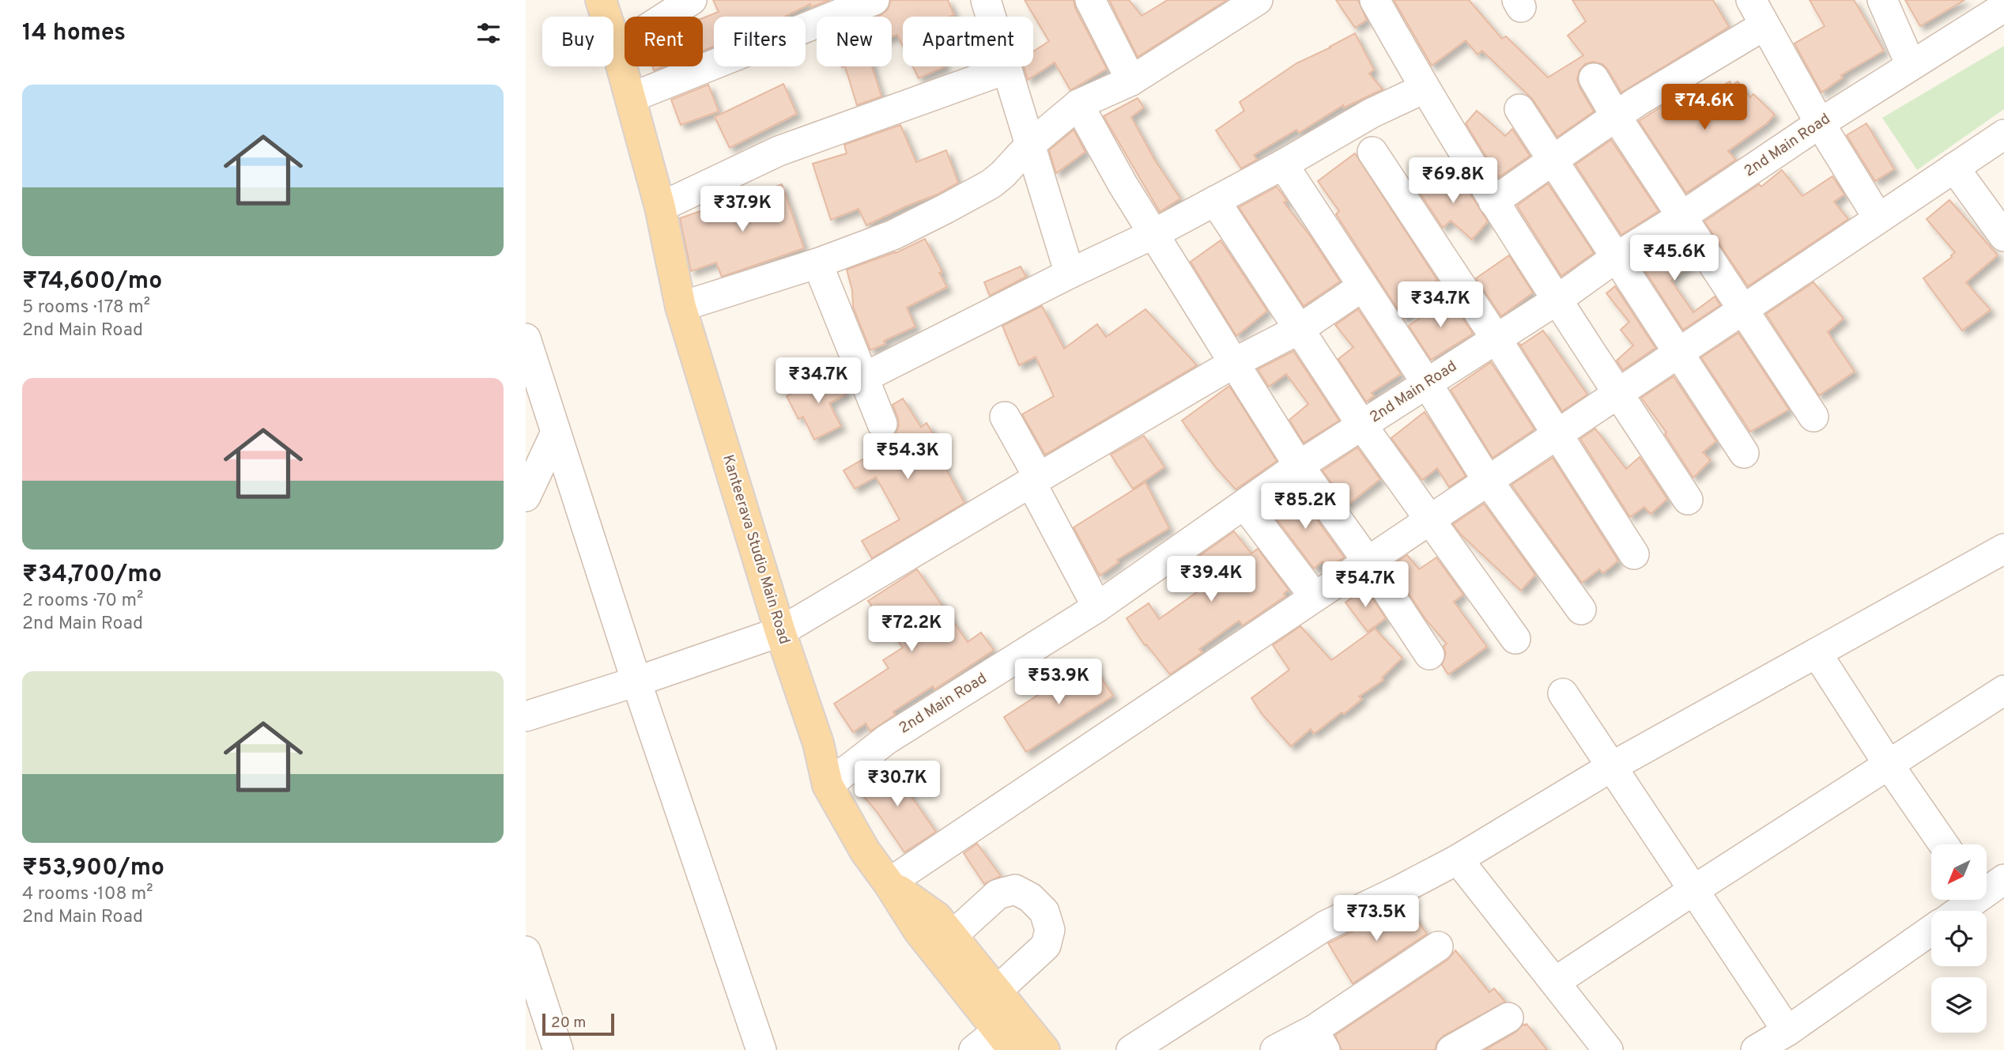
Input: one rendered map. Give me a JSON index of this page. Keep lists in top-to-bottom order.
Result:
{
  "streets": {
    "main road": ["Kanteerava Studio Main Road"],
    "street": ["2nd Main Road"]
  },
  "crossings": [
    ["2nd Main Road", "Kanteerava Studio Main Road"]
  ],
  "scale_bar": "20 m",
  "north": "bottom left",
  "page": {
    "heading": "14 homes",
    "chip": [
      "Buy",
      "Rent",
      "Filters",
      "New",
      "Apartment"
    ],
    "list": [
      {
        "name": "₹74,600/mo",
        "note": "5 rooms · 178 m² · 2nd Main Road"
      },
      {
        "name": "₹34,700/mo",
        "note": "2 rooms · 70 m² · 2nd Main Road"
      },
      {
        "name": "₹53,900/mo",
        "note": "4 rooms · 108 m² · 2nd Main Road"
      }
    ],
    "price": [
      "₹74.6K",
      "₹69.8K",
      "₹37.9K",
      "₹45.6K",
      "₹34.7K",
      "₹34.7K",
      "₹54.3K",
      "₹85.2K",
      "₹39.4K",
      "₹54.7K",
      "₹72.2K",
      "₹53.9K",
      "₹30.7K",
      "₹73.5K"
    ],
    "scale": "20 m"
  }
}
